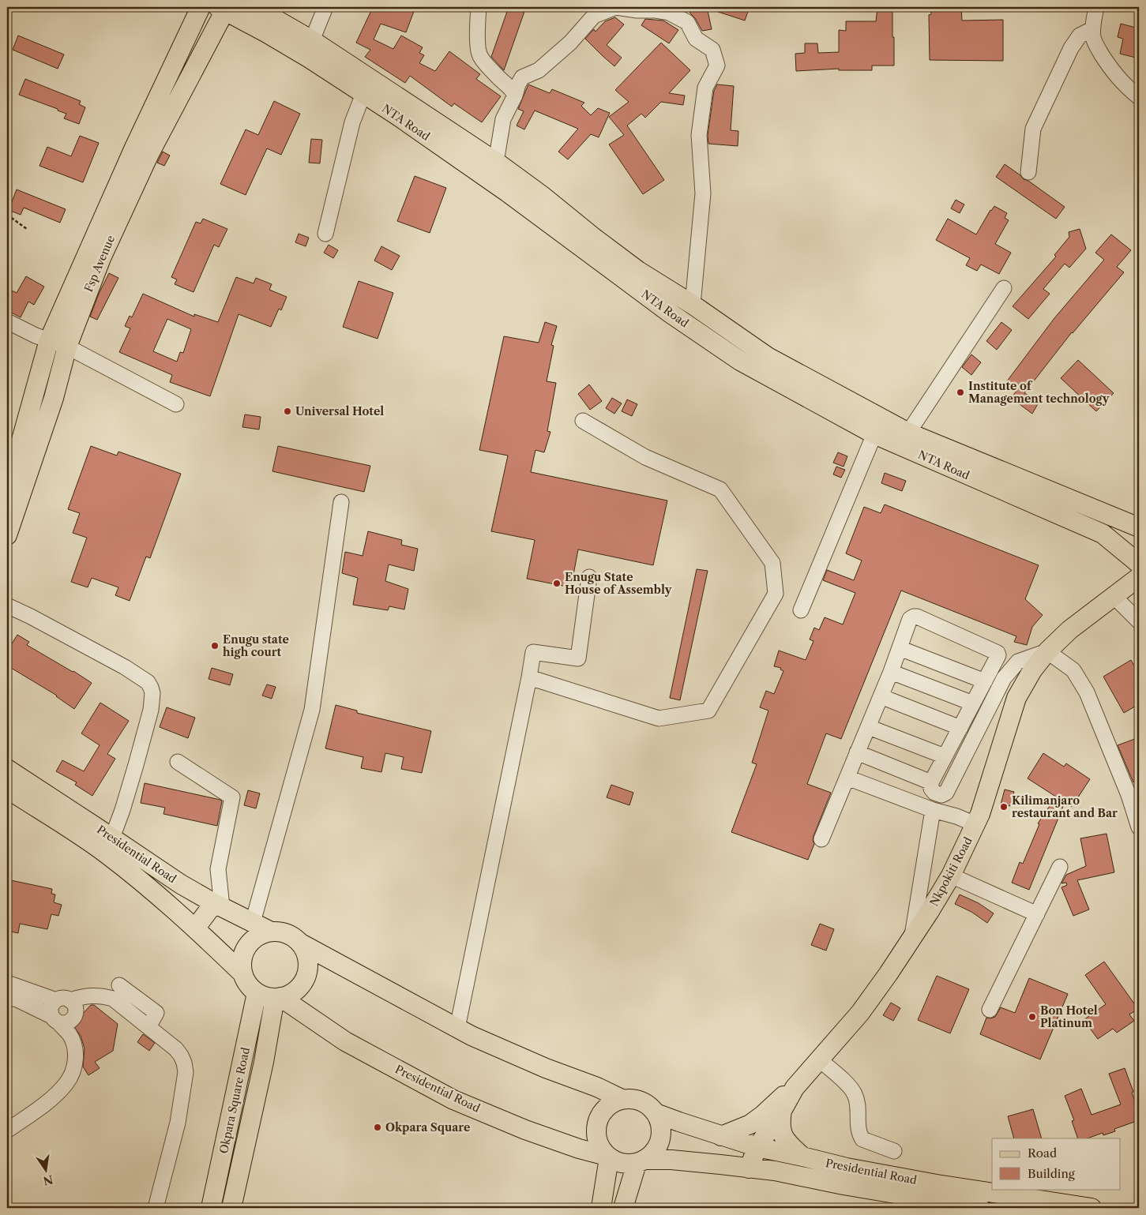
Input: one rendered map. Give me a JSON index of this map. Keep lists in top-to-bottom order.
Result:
{
  "streets": {
    "main road": [
      "NTA Road",
      "Fsp Avenue",
      "Presidential Road",
      "Nkpokiti Road",
      "Okpara Square Road"
    ]
  },
  "crossings": [
    ["NTA Road", "Fsp Avenue"],
    ["Presidential Road", "Nkpokiti Road"],
    ["Presidential Road", "Okpara Square Road"]
  ],
  "places": [
    "Institute of Management technology",
    "Universal Hotel",
    "Enugu State House of Assembly",
    "Enugu state high court",
    "Kilimanjaro restaurant and Bar",
    "Bon Hotel Platinum",
    "Okpara Square"
  ],
  "legend": ["Road", "Building"],
  "north": "bottom"
}
